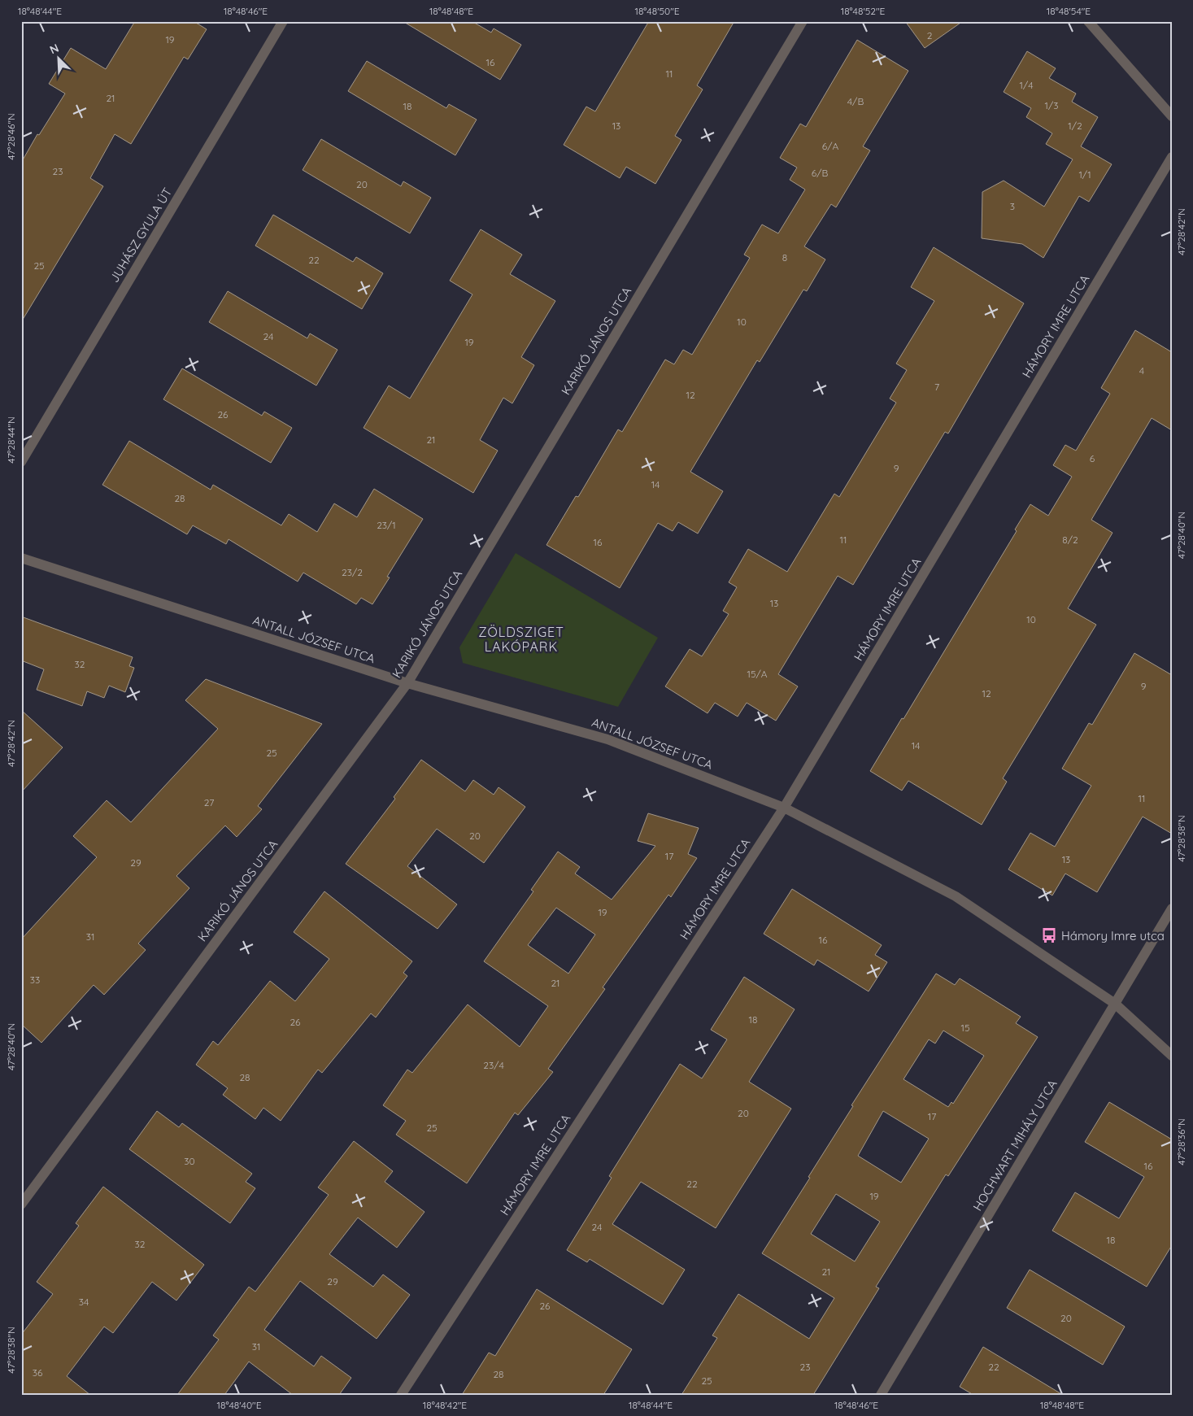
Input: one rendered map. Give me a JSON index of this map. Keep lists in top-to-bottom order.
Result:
{
  "streets": {
    "street": [
      "JUHÁSZ GYULA ÚT",
      "HÁMORY IMRE UTCA",
      "KARIKÓ JÁNOS UTCA",
      "ANTALL JÓZSEF UTCA",
      "HOCHWART MIHÁLY UTCA"
    ]
  },
  "crossings": [
    ["HÁMORY IMRE UTCA", "ANTALL JÓZSEF UTCA"],
    ["KARIKÓ JÁNOS UTCA", "ANTALL JÓZSEF UTCA"],
    ["ANTALL JÓZSEF UTCA", "HOCHWART MIHÁLY UTCA"]
  ],
  "districts": ["ZÖLDSZIGET LAKÓPARK"],
  "places": {
    "bus stop": ["Hámory Imre utca"]
  },
  "house_numbers": [
    "2",
    "19",
    "16",
    "11",
    "1/4",
    "21",
    "4/B",
    "1/3",
    "18",
    "13",
    "1/2",
    "6/A",
    "23",
    "6/B",
    "1/1",
    "20",
    "3",
    "8",
    "22",
    "25",
    "10",
    "24",
    "19",
    "4",
    "7",
    "12",
    "26",
    "21",
    "6",
    "9",
    "14",
    "28",
    "23/1",
    "11",
    "8/2",
    "16",
    "23/2",
    "13",
    "10",
    "32",
    "15/A",
    "9",
    "12",
    "14",
    "25",
    "11",
    "27",
    "20",
    "17",
    "13",
    "29",
    "19",
    "31",
    "16",
    "33",
    "21",
    "18",
    "26",
    "15",
    "23/4",
    "28",
    "20",
    "17",
    "25",
    "30",
    "16",
    "22",
    "19",
    "24",
    "18",
    "32",
    "21",
    "29",
    "34",
    "26",
    "20",
    "31",
    "23",
    "22",
    "36",
    "28",
    "25"
  ],
  "north": "top left",
  "coordinates": [
    "18°48'44\"E",
    "18°48'46\"E",
    "18°48'48\"E",
    "18°48'50\"E",
    "18°48'52\"E",
    "18°48'54\"E",
    "47°28'46\"N",
    "47°28'42\"N",
    "47°28'44\"N",
    "47°28'40\"N",
    "47°28'38\"N",
    "47°28'36\"N",
    "18°48'40\"E",
    "18°48'42\"E"
  ]
}
